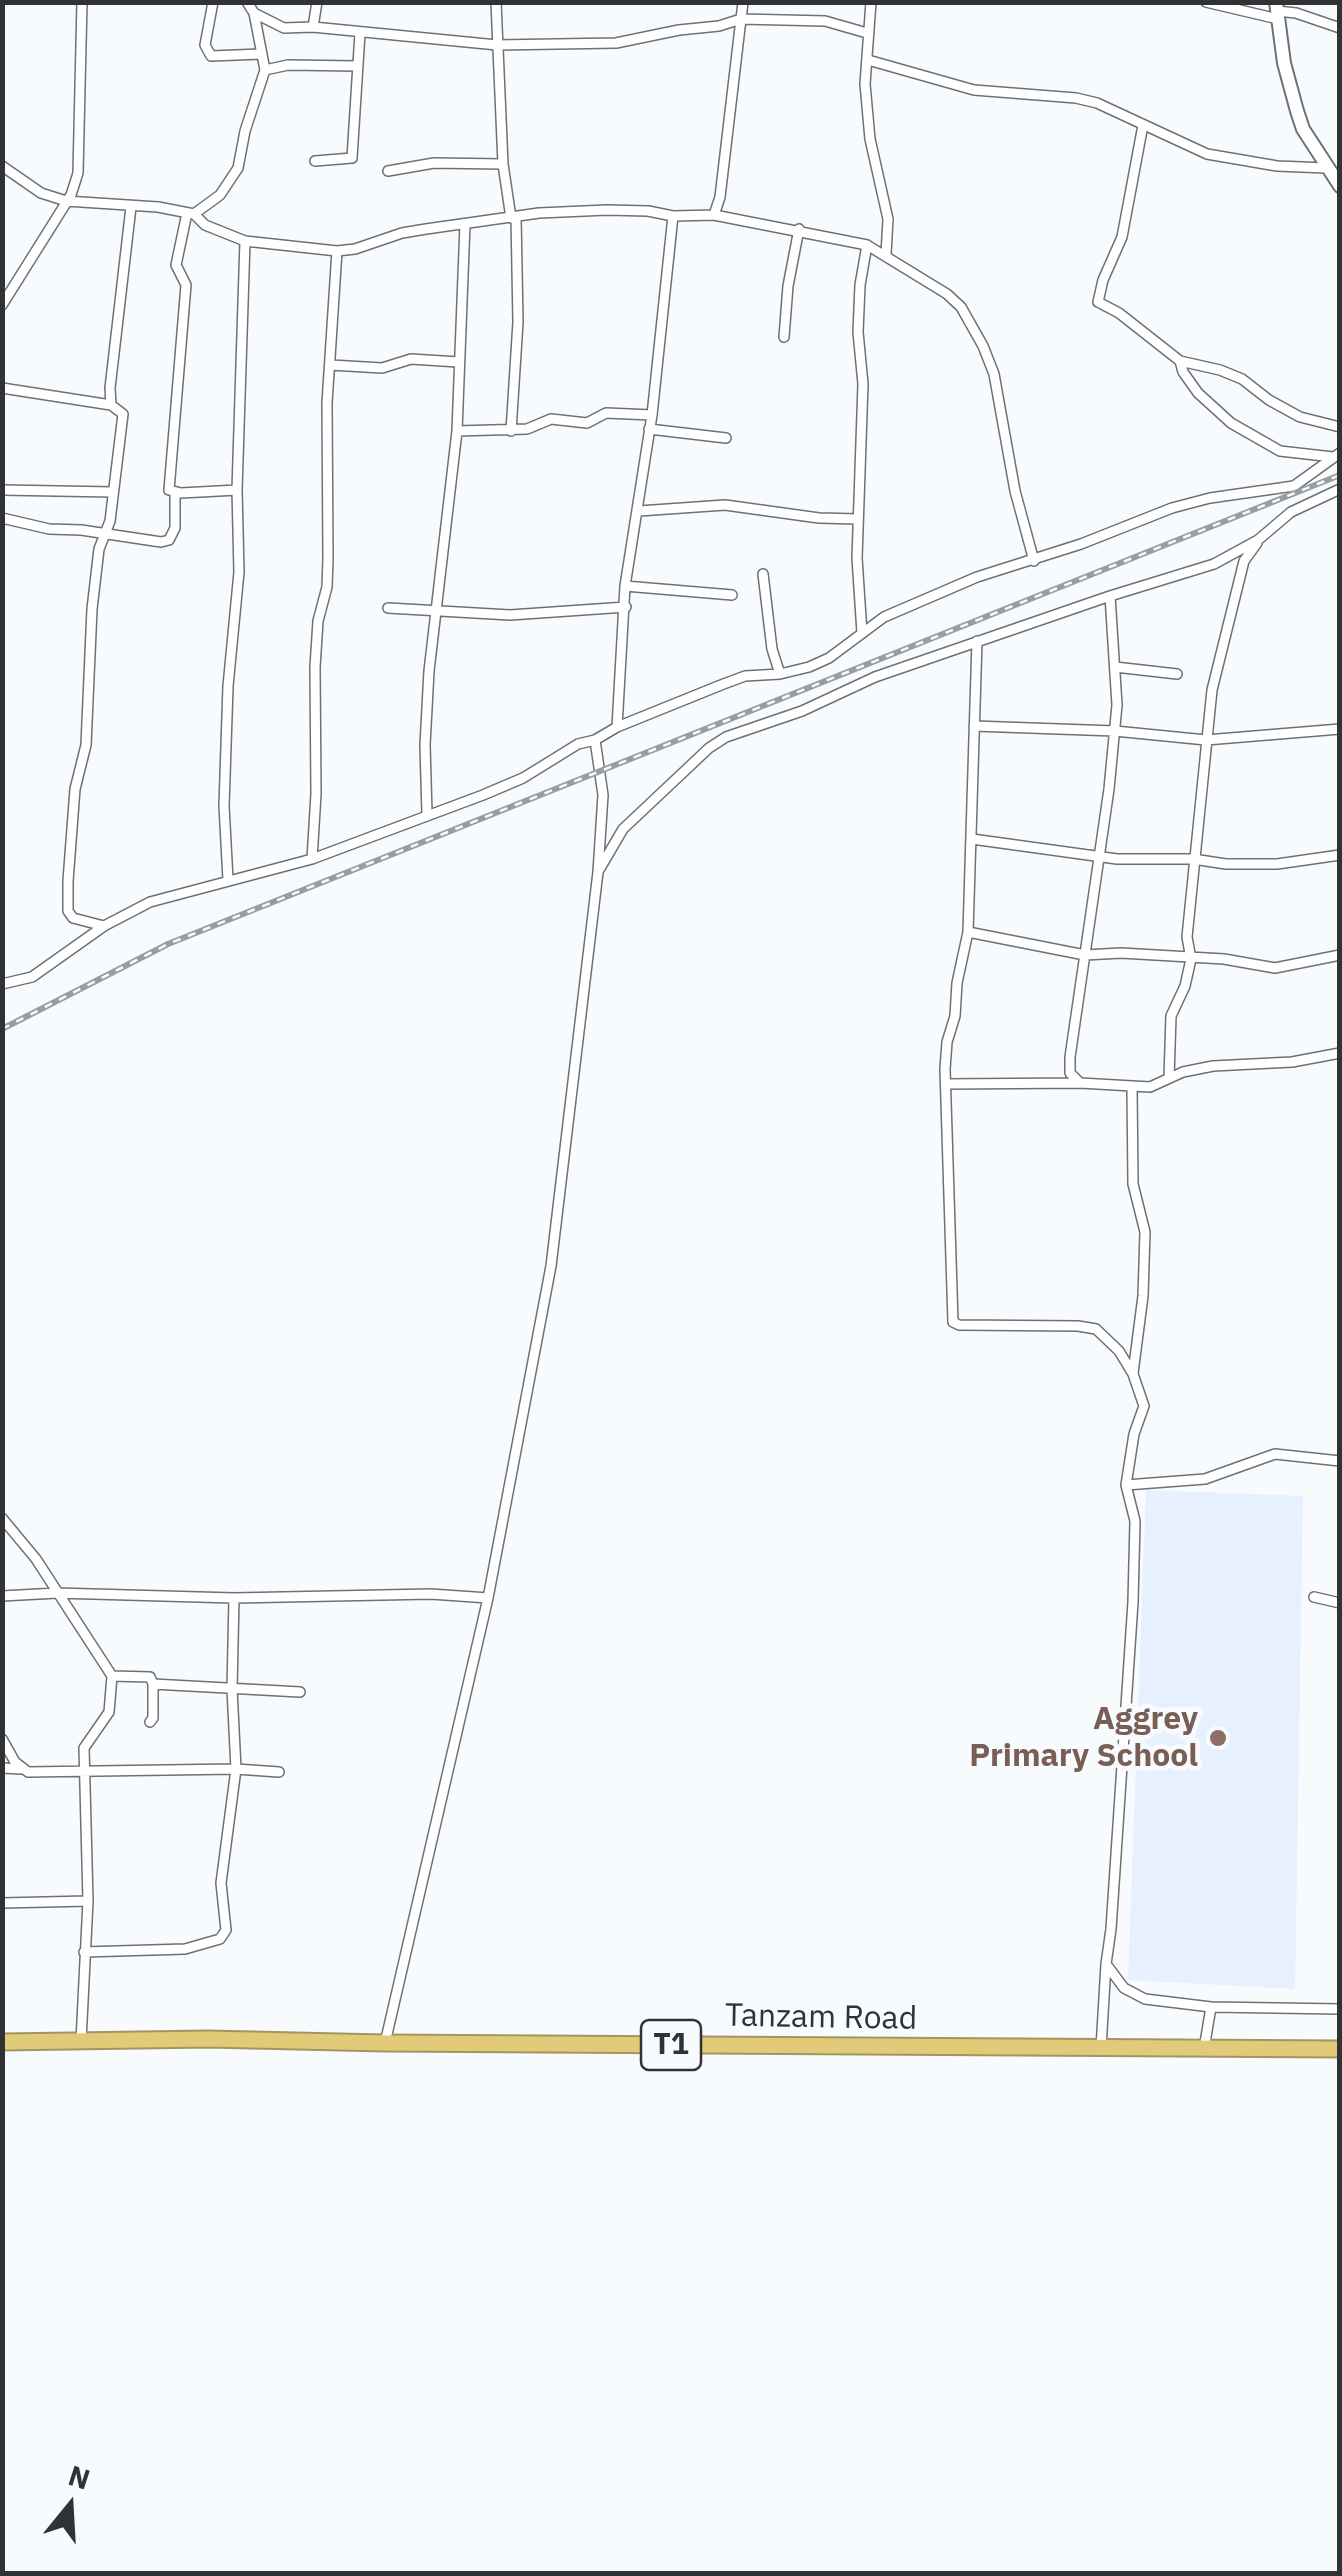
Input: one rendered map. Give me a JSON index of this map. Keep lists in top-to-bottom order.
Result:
{
  "streets": {
    "highway": ["Tanzam Road", "T1"]
  },
  "places": ["Aggrey Primary School"],
  "north": "top"
}
